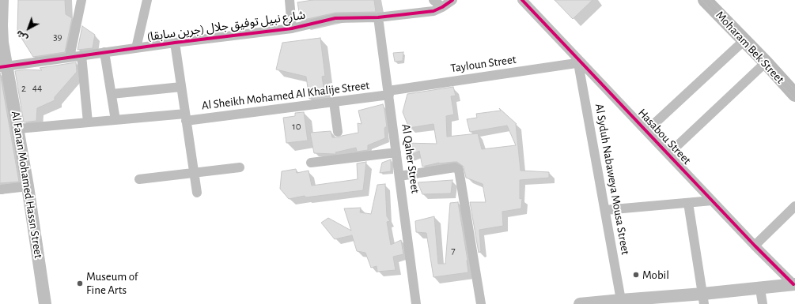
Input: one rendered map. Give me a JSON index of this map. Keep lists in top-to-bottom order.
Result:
{
  "streets": {
    "main road": ["Moharam Bek Street"],
    "street": [
      "شارع نبيل توفيق جلال (جرين سابقا)",
      "Tayloun Street",
      "Al Sheikh Mohamed Al Khalije Street",
      "Hasabou Street",
      "Al Qaher Street",
      "Al Syduh Nabaweya Mousa Street",
      "Al Fanan Mohamed Hassn Street"
    ]
  },
  "crossings": [
    ["شارع نبيل توفيق جلال (جرين سابقا)", "Al Qaher Street"],
    ["شارع نبيل توفيق جلال (جرين سابقا)", "Al Fanan Mohamed Hassn Street"],
    ["Tayloun Street", "Al Sheikh Mohamed Al Khalije Street"],
    ["Tayloun Street", "Hasabou Street"],
    ["Tayloun Street", "Al Qaher Street"],
    ["Tayloun Street", "Al Syduh Nabaweya Mousa Street"],
    ["Al Sheikh Mohamed Al Khalije Street", "Al Qaher Street"],
    ["Al Sheikh Mohamed Al Khalije Street", "Al Fanan Mohamed Hassn Street"],
    ["Hasabou Street", "Al Syduh Nabaweya Mousa Street"]
  ],
  "places": ["Mobil", "Museum of Fine Arts"],
  "house_numbers": [
    "39",
    "44",
    "2",
    "10",
    "7"
  ],
  "north": "bottom left"
}
